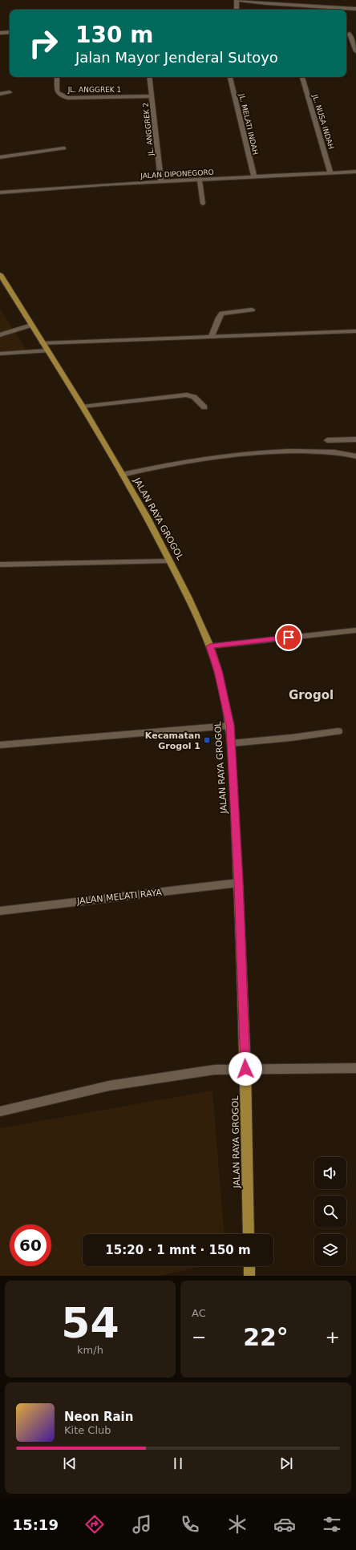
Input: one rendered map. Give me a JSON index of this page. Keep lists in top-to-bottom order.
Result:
{
  "streets": {
    "main road": ["JALAN RAYA GROGOL"],
    "street": [
      "JL. ANGGREK 1",
      "JL. NUSA INDAH",
      "JL. MELATI INDAH",
      "JL. ANGGREK 2",
      "JALAN DIPONEGORO",
      "JALAN MELATI RAYA"
    ]
  },
  "crossings": [
    ["JL. ANGGREK 1", "JL. ANGGREK 2"],
    ["JL. NUSA INDAH", "JALAN DIPONEGORO"],
    ["JL. MELATI INDAH", "JALAN DIPONEGORO"],
    ["JL. ANGGREK 2", "JALAN DIPONEGORO"],
    ["JALAN RAYA GROGOL", "JALAN MELATI RAYA"]
  ],
  "districts": ["Grogol"],
  "places": {
    "transit": ["Kecamatan Grogol 1"]
  },
  "page": {
    "turn": ["130 m", "Jalan Mayor Jenderal Sutoyo"],
    "limit": "60",
    "trip": "15:20 · 1 mnt · 150 m",
    "tile": [
      ["54", "km/h"],
      "AC"
    ],
    "heat": ["−", "22°", "+"],
    "song": ["Neon Rain", "Kite Club"],
    "tabs": "15:19"
  }
}
